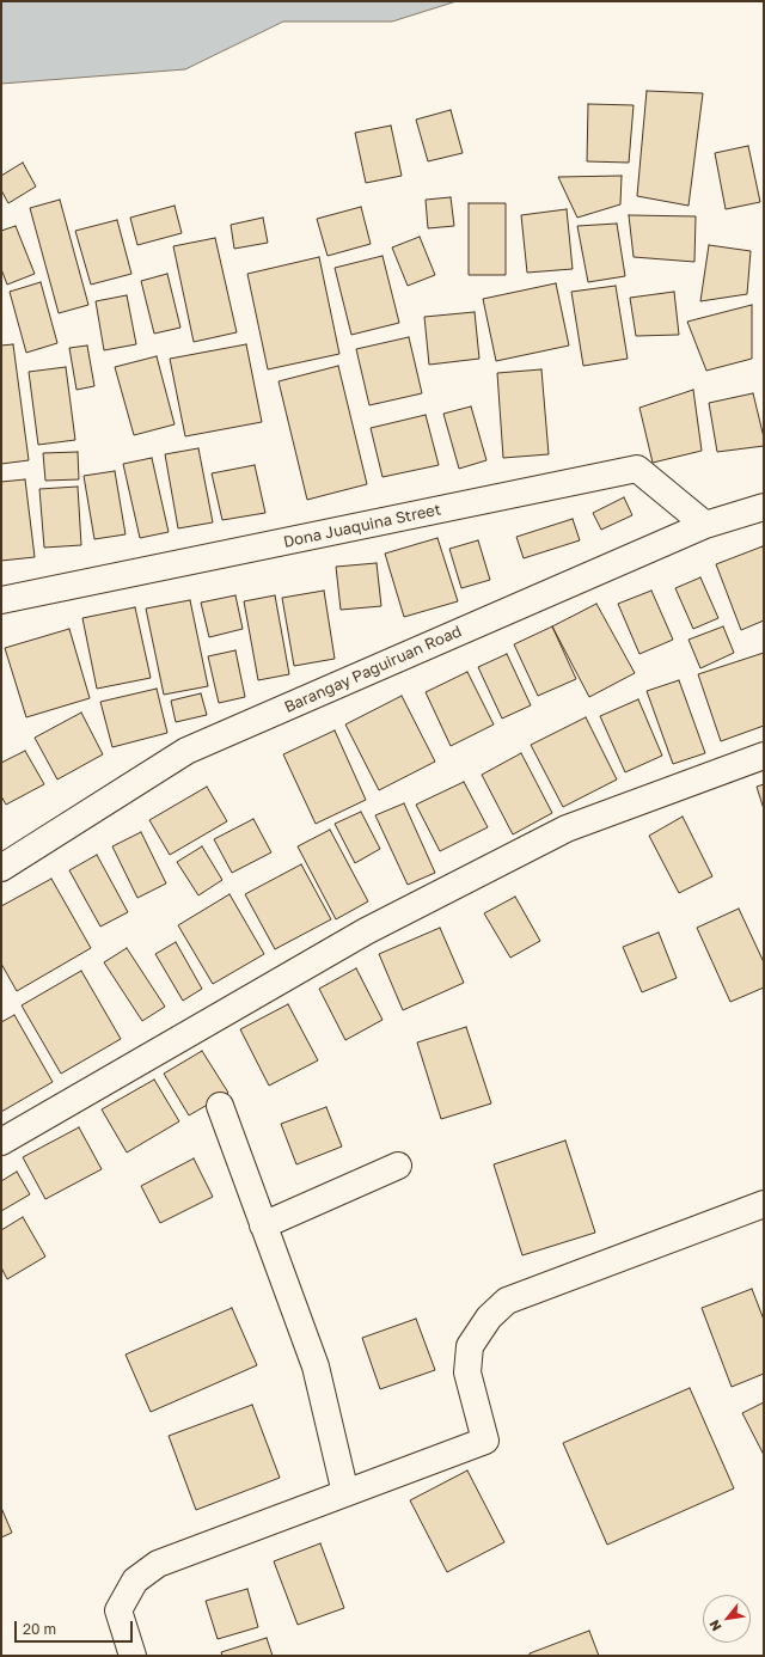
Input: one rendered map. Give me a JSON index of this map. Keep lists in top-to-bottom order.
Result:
{
  "streets": {
    "street": ["Dona Juaquina Street", "Barangay Paguiruan Road"]
  },
  "crossings": [
    ["Dona Juaquina Street", "Barangay Paguiruan Road"]
  ],
  "scale_bar": "20 m",
  "north": "bottom left"
}
